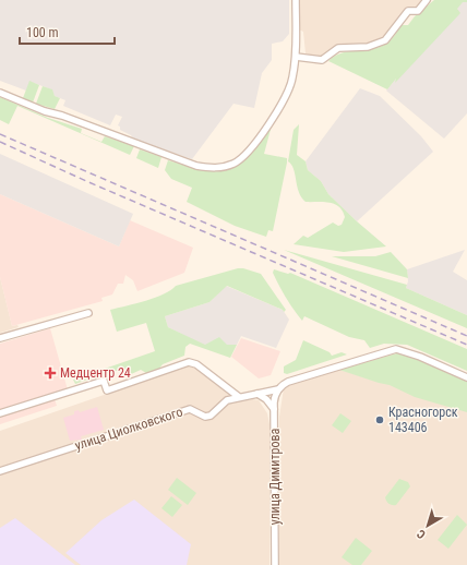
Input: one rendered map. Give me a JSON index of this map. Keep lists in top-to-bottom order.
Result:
{
  "streets": {
    "street": ["улица Циолковского", "улица Димитрова"]
  },
  "crossings": [
    ["улица Циолковского", "улица Димитрова"]
  ],
  "places": {
    "health": ["Медцентр 24"],
    "other": ["Красногорск 143406"]
  },
  "scale_bar": "100 m",
  "north": "bottom left"
}
